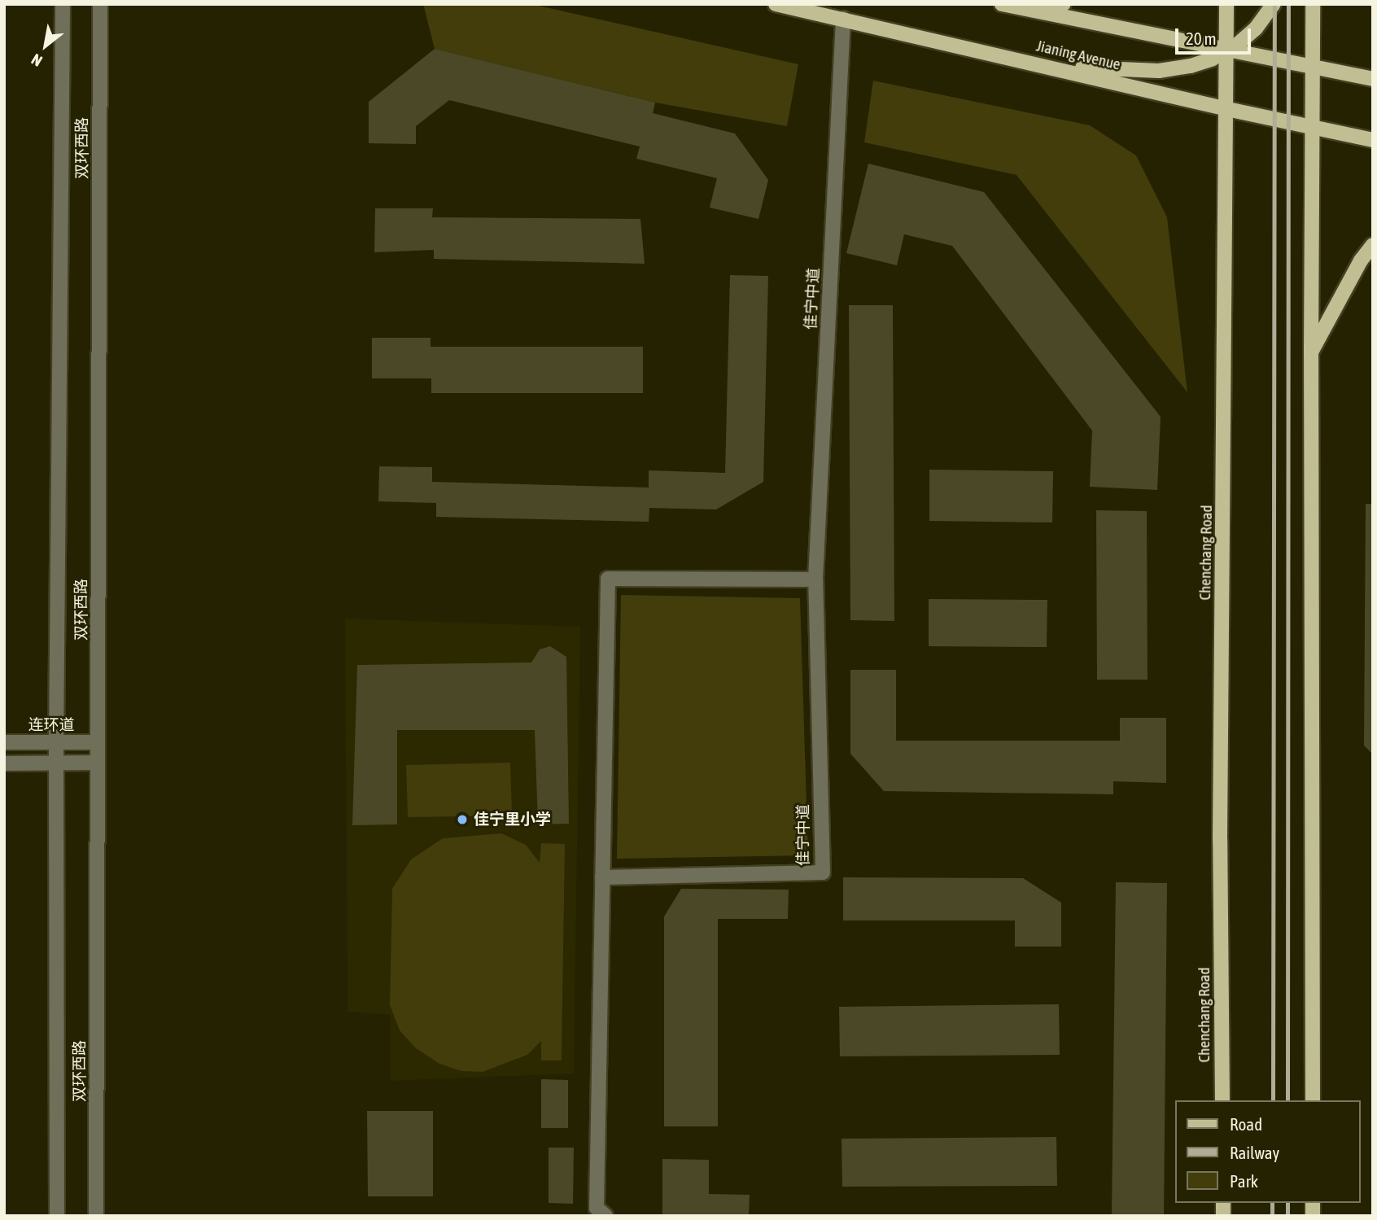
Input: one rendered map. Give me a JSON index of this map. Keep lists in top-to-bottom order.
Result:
{
  "streets": {
    "main road": ["Jianing Avenue", "Chenchang Road"],
    "street": ["双环西路", "佳宁中道", "连环道"]
  },
  "crossings": [
    ["Jianing Avenue", "佳宁中道"],
    ["Jianing Avenue", "Chenchang Road"],
    ["双环西路", "连环道"]
  ],
  "places": ["佳宁里小学"],
  "legend": ["Road", "Railway", "Park"],
  "scale_bar": "20 m",
  "north": "bottom left"
}
